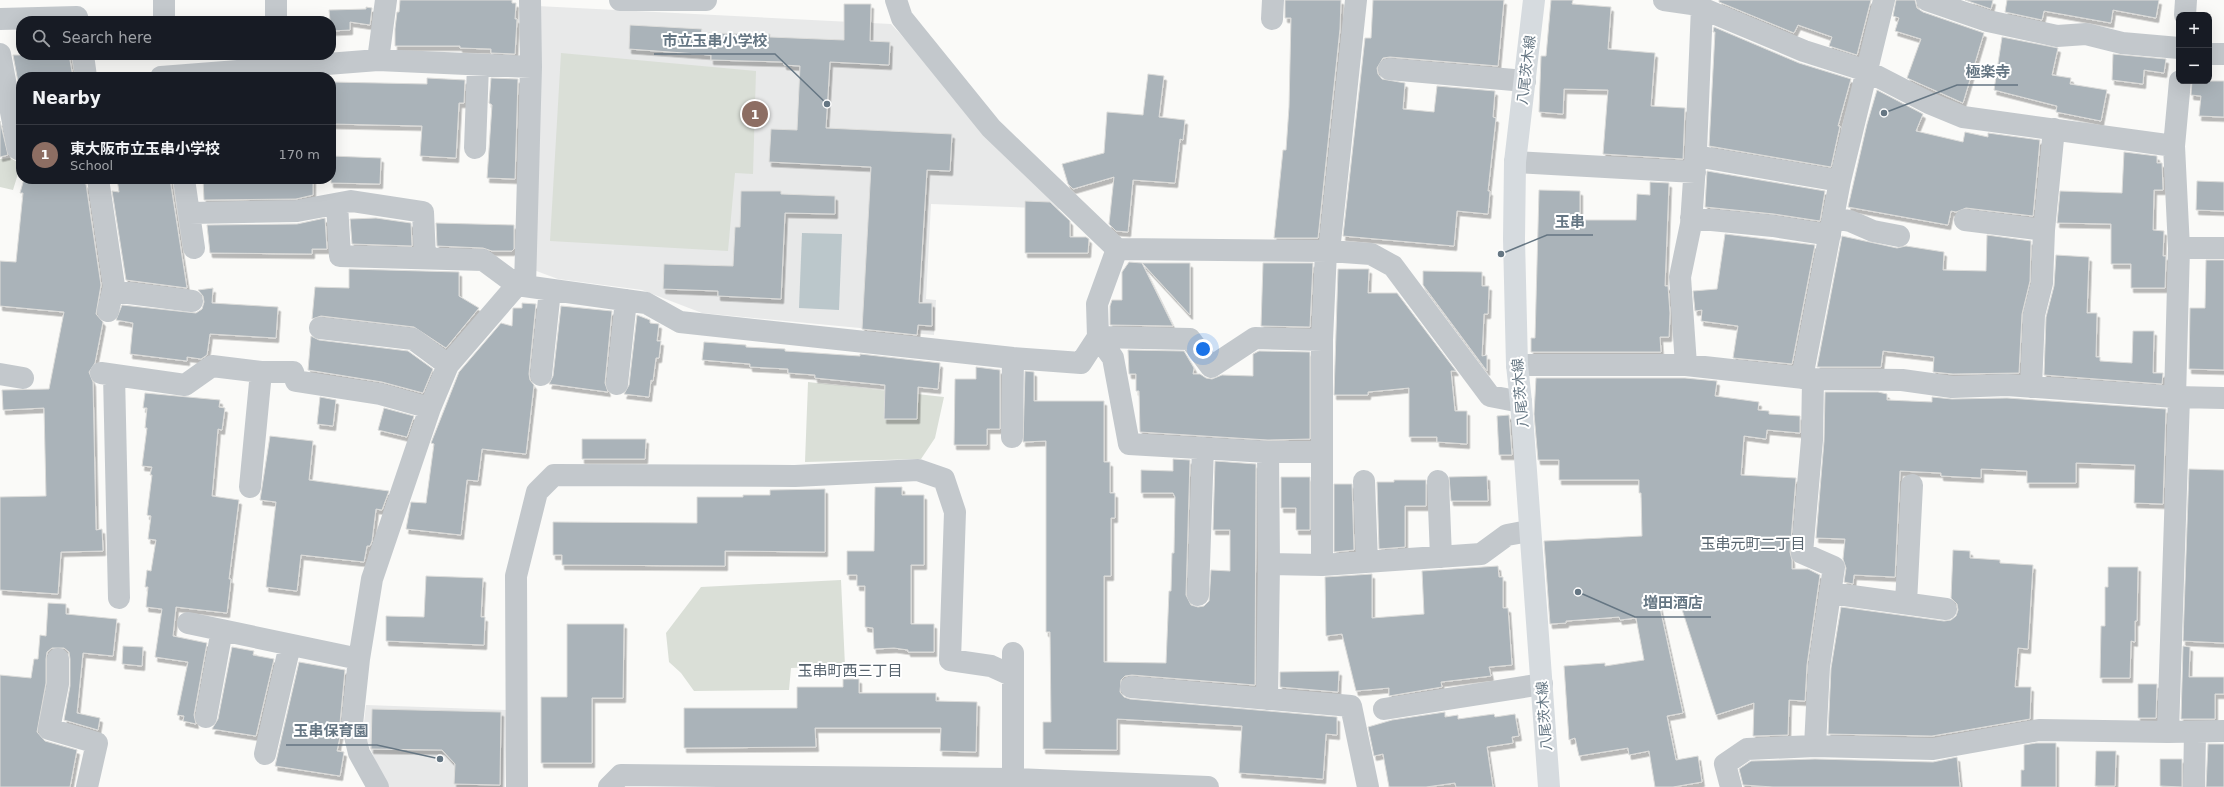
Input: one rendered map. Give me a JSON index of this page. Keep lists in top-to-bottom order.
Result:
{
  "streets": {
    "main road": ["八尾茨木線"]
  },
  "districts": ["玉串元町二丁目", "玉串町西三丁目"],
  "places": [
    "市立玉串小学校",
    "極楽寺",
    "玉串",
    "増田酒店",
    "玉串保育園"
  ],
  "page": {
    "map_buttons": ["+", "−"],
    "search": "Search here",
    "heading": "Nearby",
    "pins": "1",
    "list": [
      {
        "mark": "1",
        "name": "東大阪市立玉串小学校",
        "note": "School",
        "value": "170 m"
      }
    ]
  }
}
